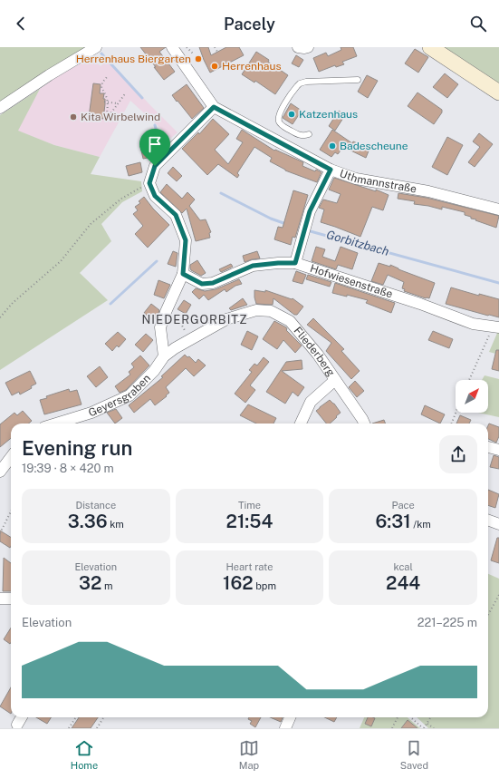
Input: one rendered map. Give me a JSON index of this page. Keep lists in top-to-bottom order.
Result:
{
  "streets": {
    "street": [
      "Uthmannstraße",
      "Hofwiesenstraße",
      "Fliederberg",
      "Geyersgraben"
    ]
  },
  "crossings": [
    ["Fliederberg", "Geyersgraben"]
  ],
  "districts": ["NIEDERGORBITZ"],
  "water": ["Gorbitzbach"],
  "places": [
    "Herrenhaus Biergarten",
    "Herrenhaus",
    "Katzenhaus",
    "Kita Wirbelwind",
    "Badescheune"
  ],
  "north": "top right",
  "page": {
    "header": "Pacely",
    "heading": ["Evening run", "19:39 · 8 × 420 m"],
    "stats": [
      ["Distance", "3.36 km"],
      ["Time", "21:54"],
      ["Pace", "6:31 /km"],
      ["Elevation", "32 m"],
      ["Heart rate", "162 bpm"],
      ["kcal", "244"]
    ],
    "chart": ["Elevation", "221–225 m"],
    "tabs": ["Home", "Map", "Saved"]
  }
}
